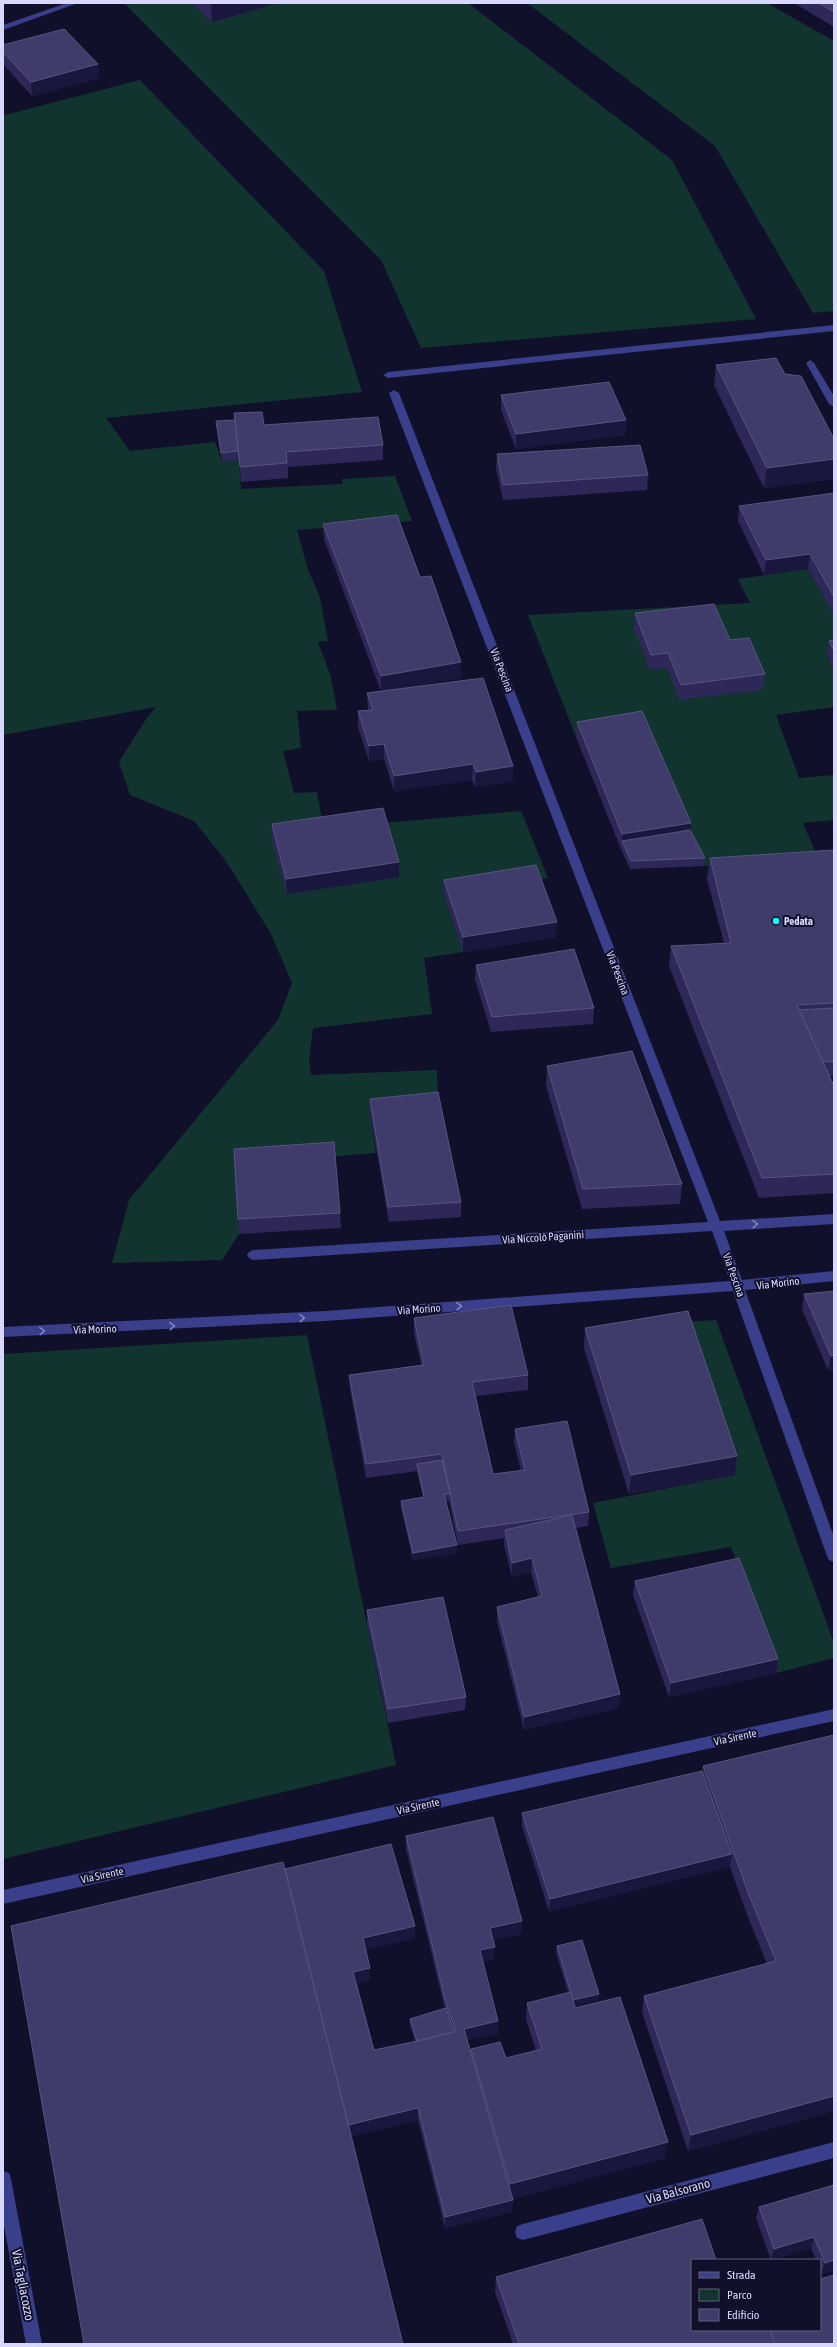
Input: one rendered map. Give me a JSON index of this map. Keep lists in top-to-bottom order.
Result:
{
  "streets": {
    "street": [
      "Via Pescina",
      "Via Niccolò Paganini",
      "Via Morino",
      "Via Sirente",
      "Via Balsorano",
      "Via Tagliacozzo"
    ]
  },
  "crossings": [
    ["Via Pescina", "Via Niccolò Paganini"],
    ["Via Pescina", "Via Morino"]
  ],
  "one_way": ["Via Morino"],
  "places": ["Pedata"],
  "legend": ["Strada", "Parco", "Edificio"]
}
